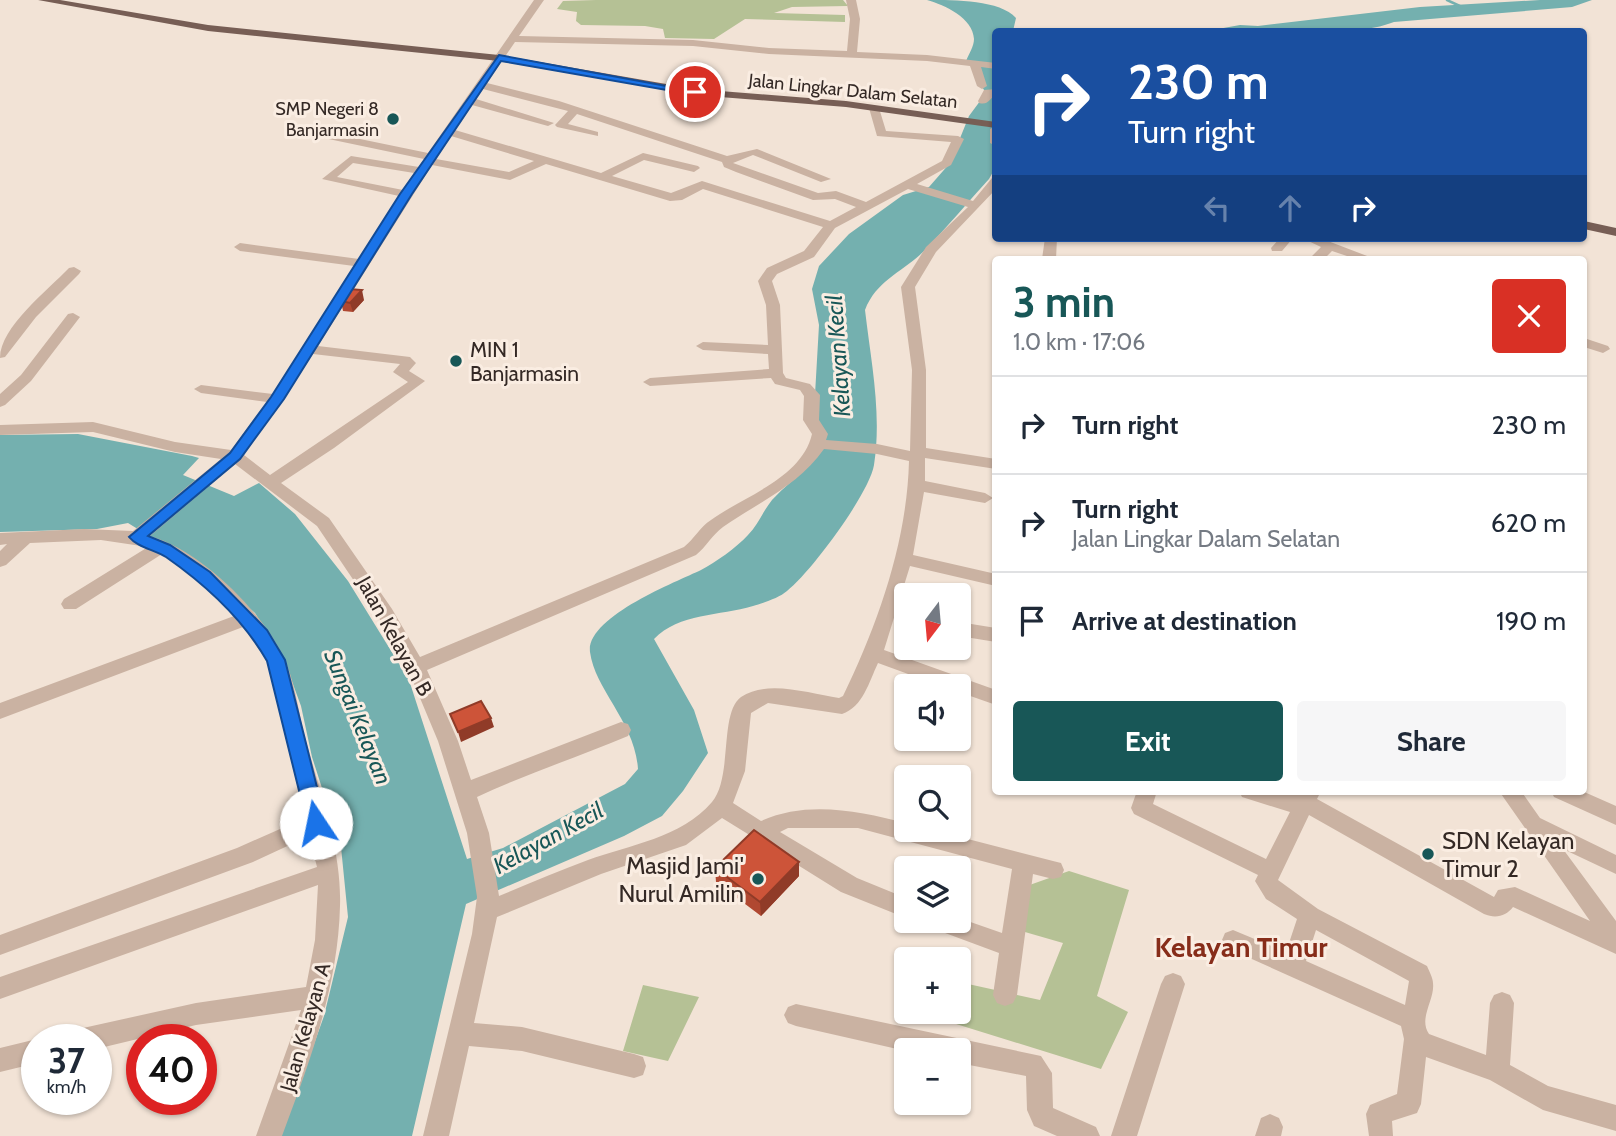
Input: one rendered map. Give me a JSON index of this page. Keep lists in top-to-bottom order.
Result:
{
  "streets": {
    "main road": ["Jalan Lingkar Dalam Selatan"],
    "street": ["Jalan Kelayan B", "Jalan Kelayan A"]
  },
  "districts": ["Kelayan Timur"],
  "water": ["Kelayan Kecil", "Sungai Kelayan"],
  "places": [
    "SMP Negeri 8 Banjarmasin",
    "MIN 1 Banjarmasin",
    "SDN Kelayan Timur 2",
    "Masjid Jami' Nurul Amilin"
  ],
  "north": "bottom",
  "page": {
    "turn": ["230 m", "Turn right"],
    "heading": ["3 min", "1.0 km · 17:06"],
    "list": [
      {
        "name": "Turn right",
        "value": "230 m"
      },
      {
        "name": "Turn right",
        "note": "Jalan Lingkar Dalam Selatan",
        "value": "620 m"
      },
      {
        "name": "Arrive at destination",
        "value": "190 m"
      }
    ],
    "map_buttons": ["+", "−"],
    "buttons": ["Exit", "Share"],
    "speed": "37 km/h",
    "limit": "40"
  }
}
